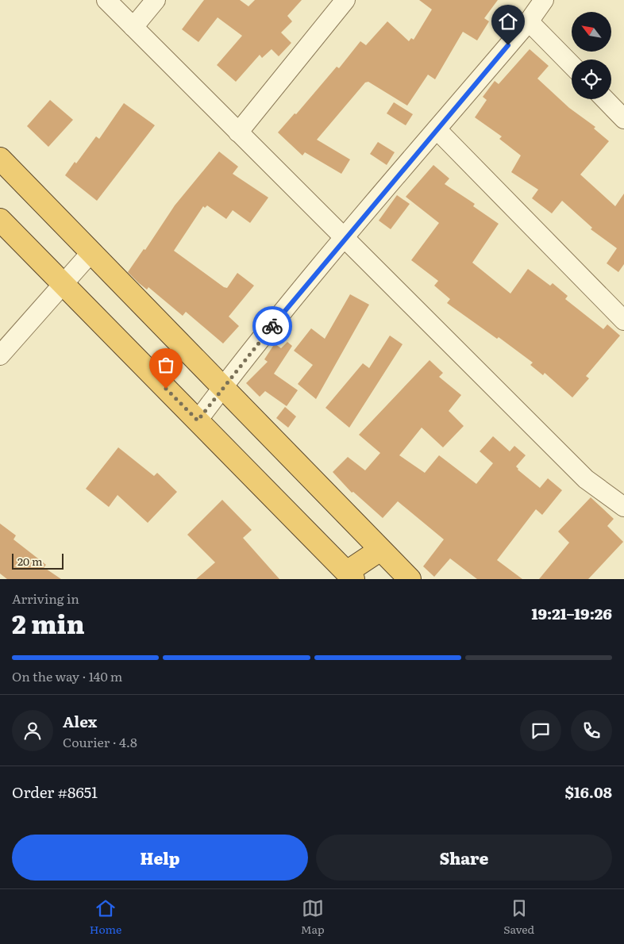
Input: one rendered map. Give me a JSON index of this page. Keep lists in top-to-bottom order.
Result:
{
  "scale_bar": "20 m",
  "north": "top left",
  "page": {
    "scale": "20 m",
    "heading": ["2 min", "Arriving in", "19:21–19:26"],
    "panel": [
      "Alex",
      "Courier · 4.8",
      "Order #8651",
      "$16.08"
    ],
    "bar": "On the way · 140 m",
    "buttons": ["Help", "Share"],
    "tabs": ["Home", "Map", "Saved"]
  }
}
